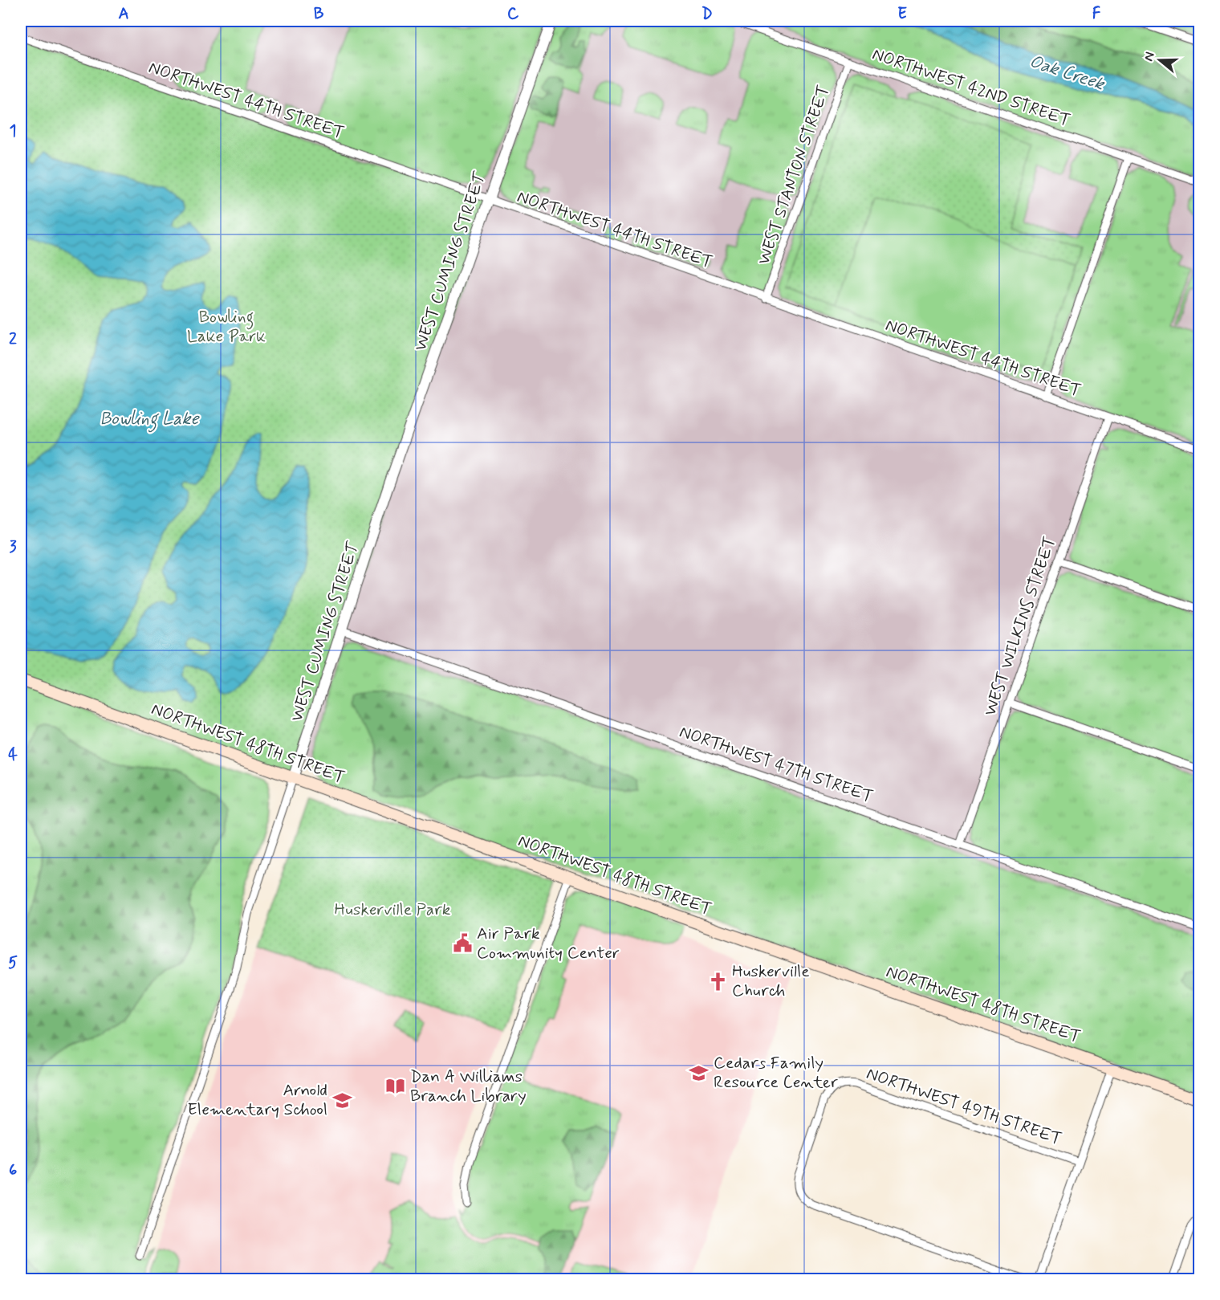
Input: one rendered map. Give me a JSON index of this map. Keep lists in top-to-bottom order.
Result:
{
  "streets": {
    "main road": ["NORTHWEST 48TH STREET"],
    "street": [
      "NORTHWEST 42ND STREET",
      "NORTHWEST 44TH STREET",
      "WEST STANTON STREET",
      "WEST CUMING STREET",
      "WEST WILKINS STREET",
      "NORTHWEST 47TH STREET",
      "NORTHWEST 49TH STREET"
    ]
  },
  "crossings": [
    ["NORTHWEST 42ND STREET", "WEST STANTON STREET"],
    ["NORTHWEST 44TH STREET", "WEST STANTON STREET"],
    ["NORTHWEST 44TH STREET", "WEST CUMING STREET"],
    ["NORTHWEST 44TH STREET", "WEST WILKINS STREET"],
    ["WEST CUMING STREET", "NORTHWEST 48TH STREET"],
    ["WEST CUMING STREET", "NORTHWEST 47TH STREET"],
    ["WEST WILKINS STREET", "NORTHWEST 47TH STREET"]
  ],
  "water": ["Oak Creek", "Bowling Lake"],
  "parks": ["Bowling Lake Park", "Huskerville Park"],
  "places": {
    "public building": ["Air Park Community Center"],
    "church": ["Huskerville Church"],
    "school or university": ["Cedars Family Resource Center", "Arnold Elementary School"],
    "library": ["Dan A Williams Branch Library"]
  },
  "north": "left",
  "grid": {
    "columns": [
      "A",
      "B",
      "C",
      "D",
      "E",
      "F"
    ],
    "rows": [
      "1",
      "2",
      "3",
      "4",
      "5",
      "6"
    ]
  }
}
